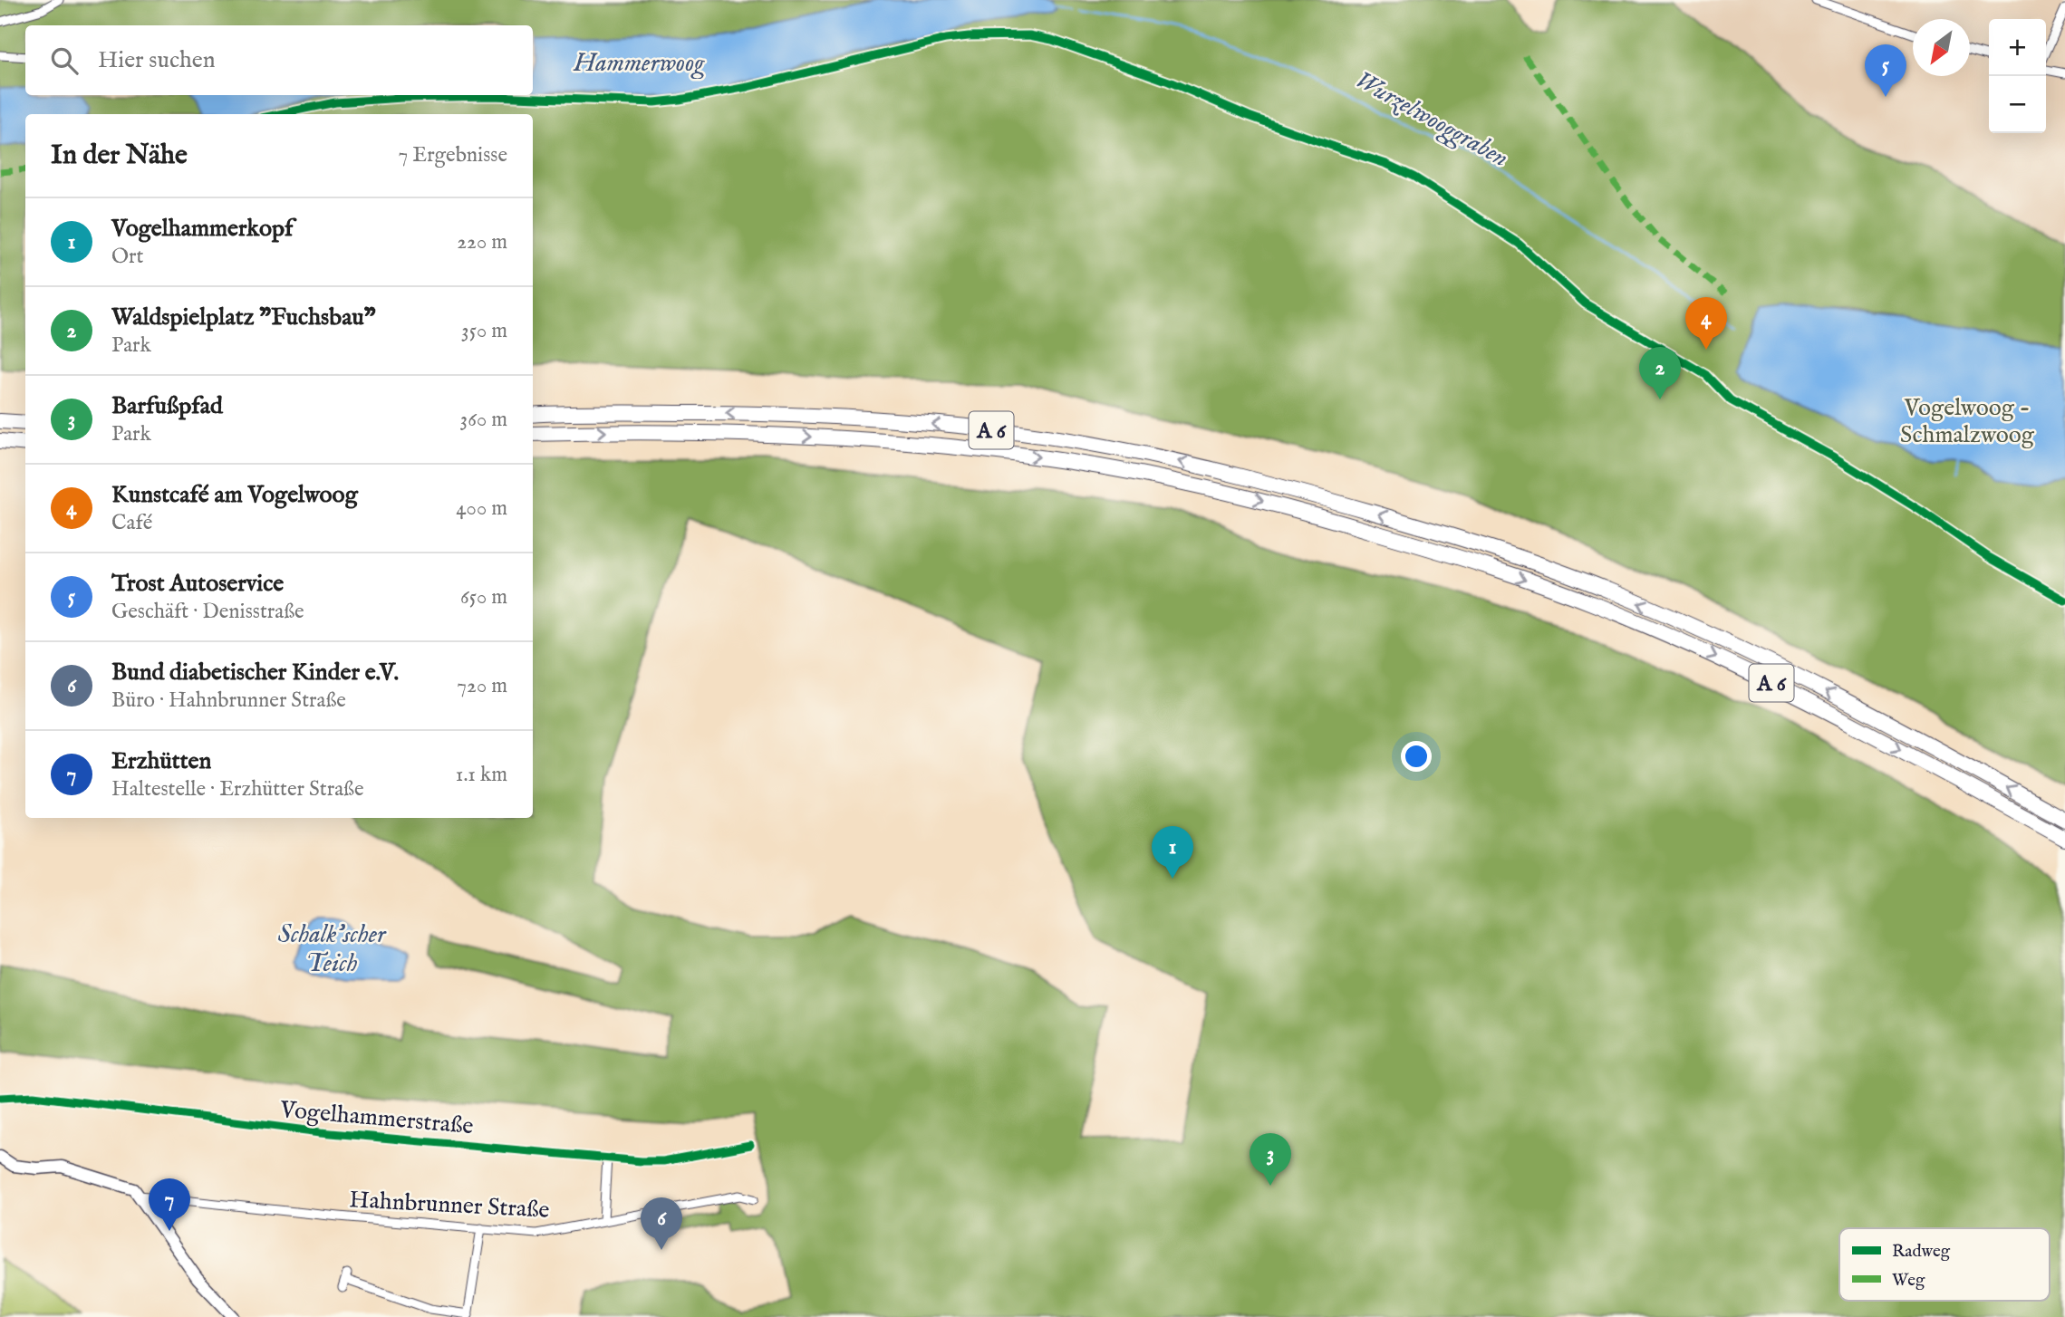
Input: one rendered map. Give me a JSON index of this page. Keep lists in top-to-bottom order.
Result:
{
  "streets": {
    "highway": ["A 6"],
    "street": ["Vogelhammerstraße", "Hahnbrunner Straße"]
  },
  "water": ["Hammerwoog", "Wurzelwooggraben", "Schalk'scher Teich"],
  "parks": ["Vogelwoog - Schmalzwoog"],
  "legend": ["Radweg", "Weg"],
  "north": "bottom left",
  "page": {
    "map_buttons": ["+", "−"],
    "search": "Hier suchen",
    "pins": [
      "5",
      "4",
      "2",
      "1",
      "3",
      "7",
      "6"
    ],
    "heading": ["In der Nähe", "7 Ergebnisse"],
    "list": [
      {
        "mark": "1",
        "name": "Vogelhammerkopf",
        "note": "Ort",
        "value": "220 m"
      },
      {
        "mark": "2",
        "name": "Waldspielplatz \"Fuchsbau\"",
        "note": "Park",
        "value": "350 m"
      },
      {
        "mark": "3",
        "name": "Barfußpfad",
        "note": "Park",
        "value": "360 m"
      },
      {
        "mark": "4",
        "name": "Kunstcafé am Vogelwoog",
        "note": "Café",
        "value": "400 m"
      },
      {
        "mark": "5",
        "name": "Trost Autoservice",
        "note": "Geschäft · Denisstraße",
        "value": "650 m"
      },
      {
        "mark": "6",
        "name": "Bund diabetischer Kinder e.V.",
        "note": "Büro · Hahnbrunner Straße",
        "value": "720 m"
      },
      {
        "mark": "7",
        "name": "Erzhütten",
        "note": "Haltestelle · Erzhütter Straße",
        "value": "1.1 km"
      }
    ]
  }
}
